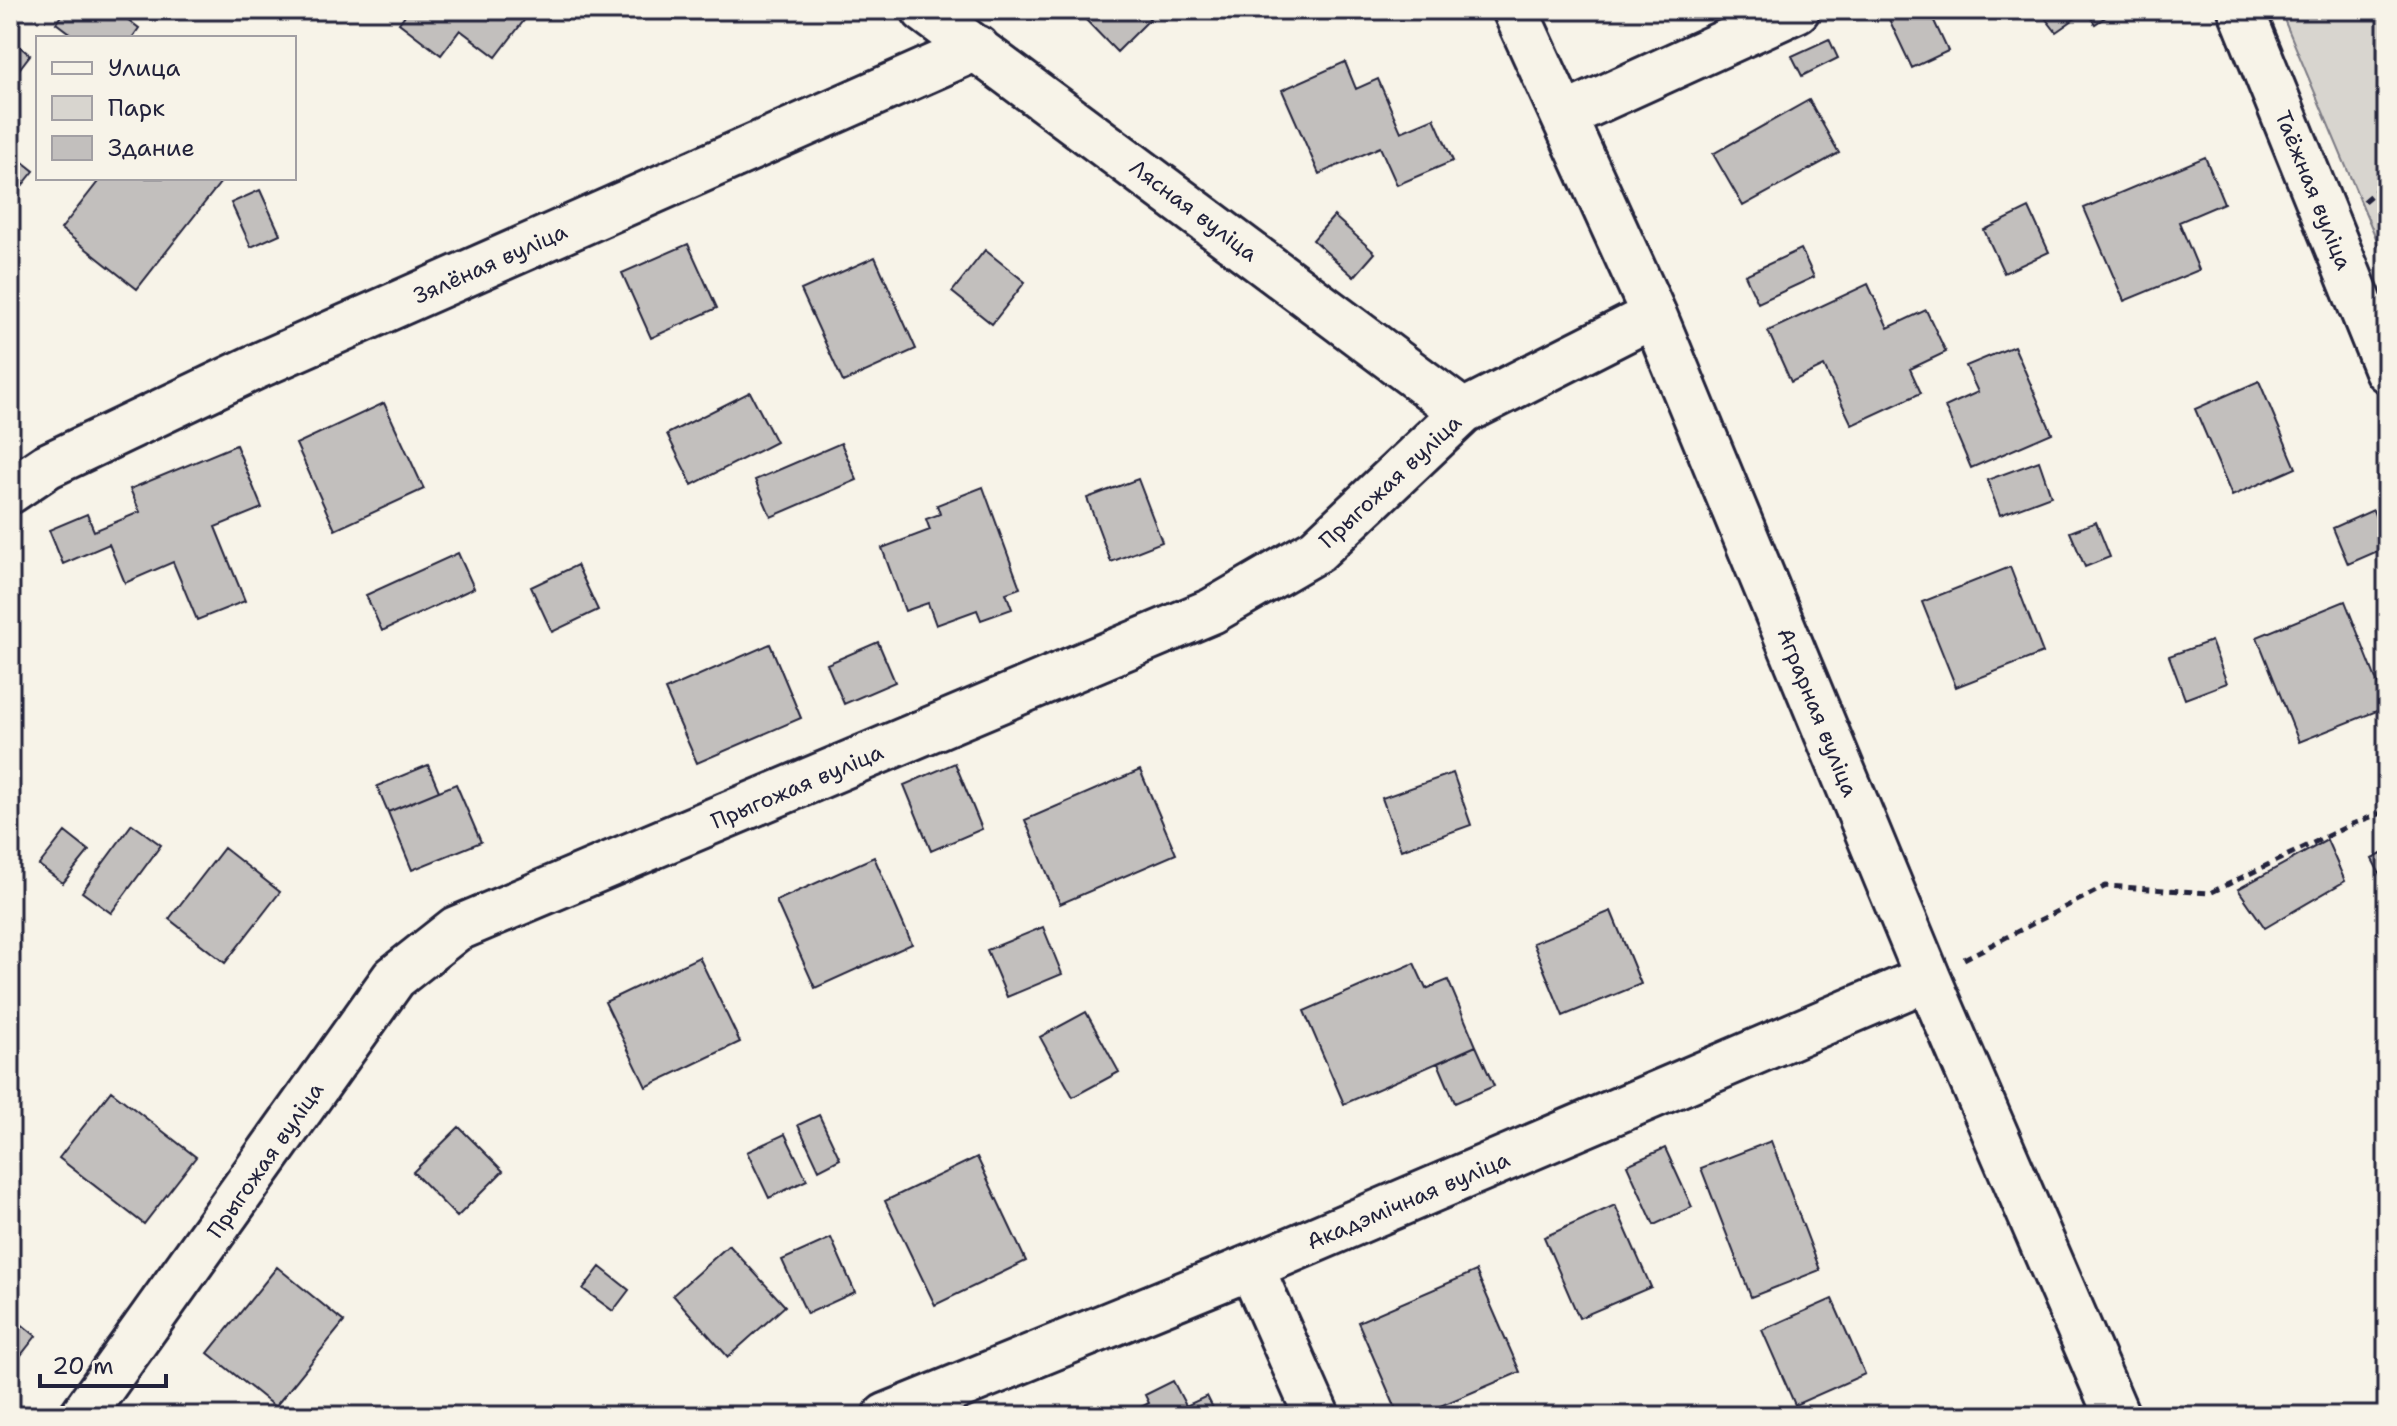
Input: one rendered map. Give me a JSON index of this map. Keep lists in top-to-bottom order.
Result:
{
  "streets": {
    "street": [
      "Таёжная вуліца",
      "Лясная вуліца",
      "Зялёная вуліца",
      "Прыгожая вуліца",
      "Аграрная вуліца",
      "Акадэмічная вуліца"
    ]
  },
  "crossings": [
    ["Лясная вуліца", "Зялёная вуліца"],
    ["Лясная вуліца", "Прыгожая вуліца"],
    ["Прыгожая вуліца", "Аграрная вуліца"],
    ["Аграрная вуліца", "Акадэмічная вуліца"]
  ],
  "legend": ["Улица", "Парк", "Здание"],
  "scale_bar": "20 m"
}
